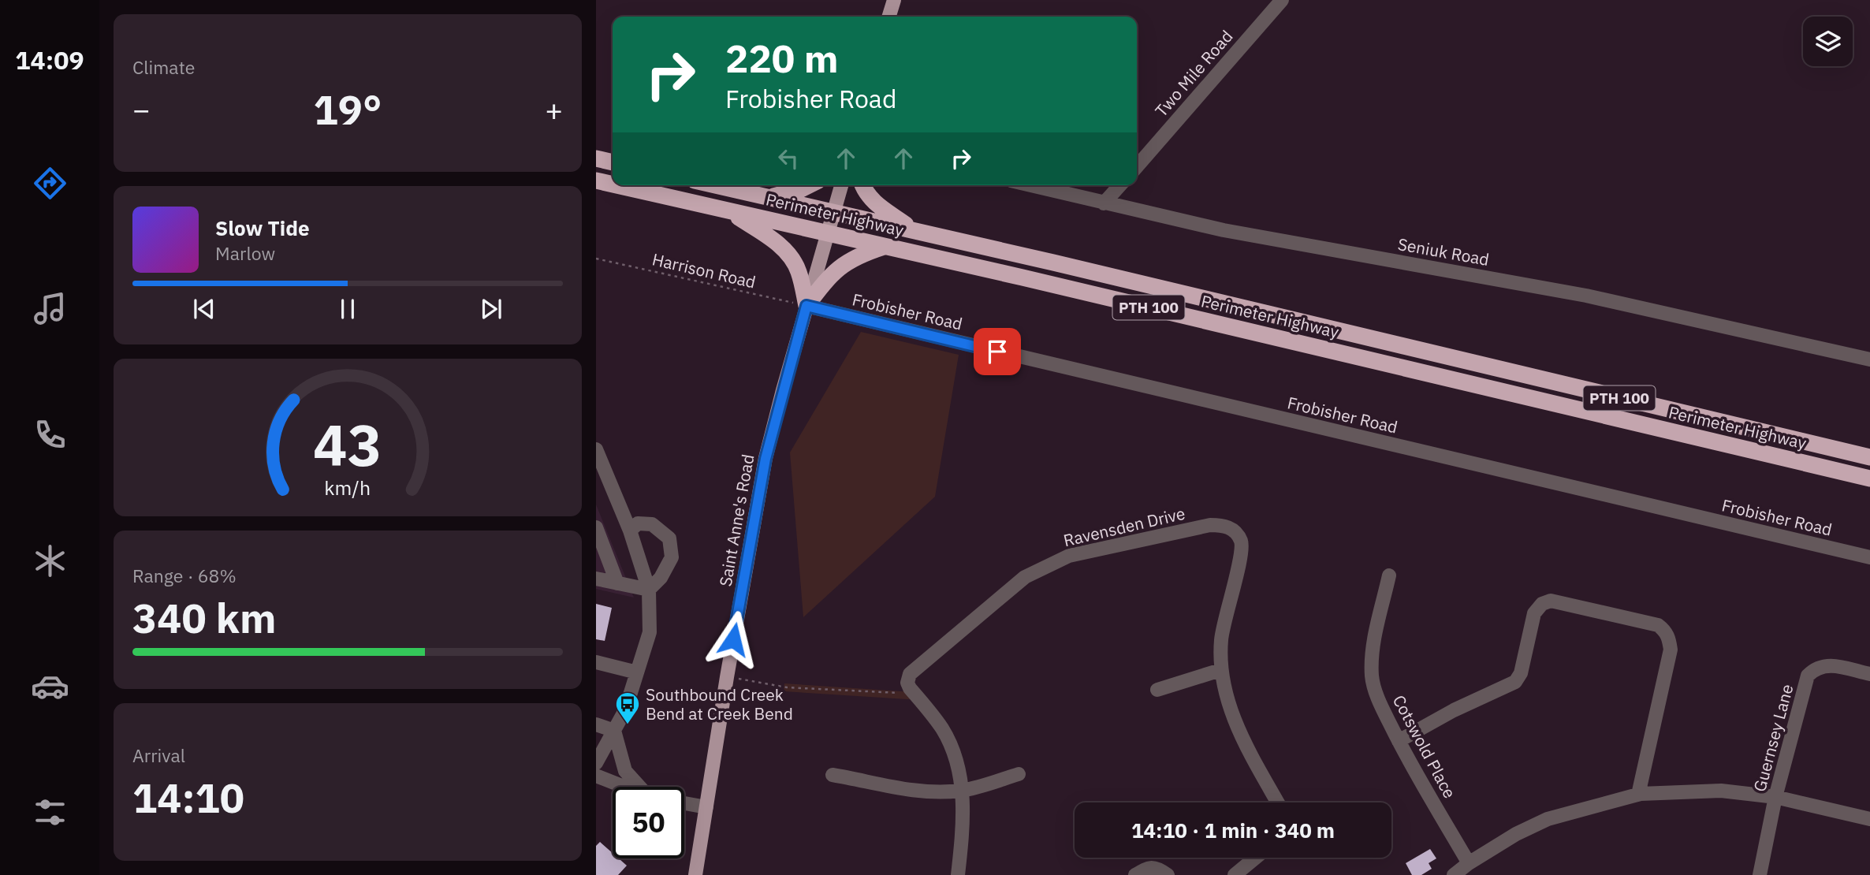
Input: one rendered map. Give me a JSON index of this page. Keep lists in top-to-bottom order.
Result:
{
  "streets": {
    "highway": ["Perimeter Highway", "PTH 100"],
    "main road": ["Saint Anne's Road"],
    "street": [
      "Two Mile Road",
      "Seniuk Road",
      "Frobisher Road",
      "Ravensden Drive",
      "Guernsey Lane",
      "Cotswold Place"
    ],
    "path": ["Harrison Road"]
  },
  "crossings": [
    ["Perimeter Highway", "Saint Anne's Road"],
    ["Harrison Road", "Frobisher Road"],
    ["Harrison Road", "Saint Anne's Road"],
    ["Frobisher Road", "Saint Anne's Road"]
  ],
  "places": {
    "bus stop": ["Southbound Creek Bend at Creek Bend"]
  },
  "page": {
    "tabs": "14:09",
    "tile": [
      "Climate",
      ["Range · 68%", "340 km"],
      ["Arrival", "14:10"]
    ],
    "turn": ["220 m", "Frobisher Road"],
    "heat": ["−", "19°", "+"],
    "song": ["Slow Tide", "Marlow"],
    "limit": "50",
    "trip": "14:10 · 1 min · 340 m",
    "gauge": ["43", "km/h"]
  }
}
